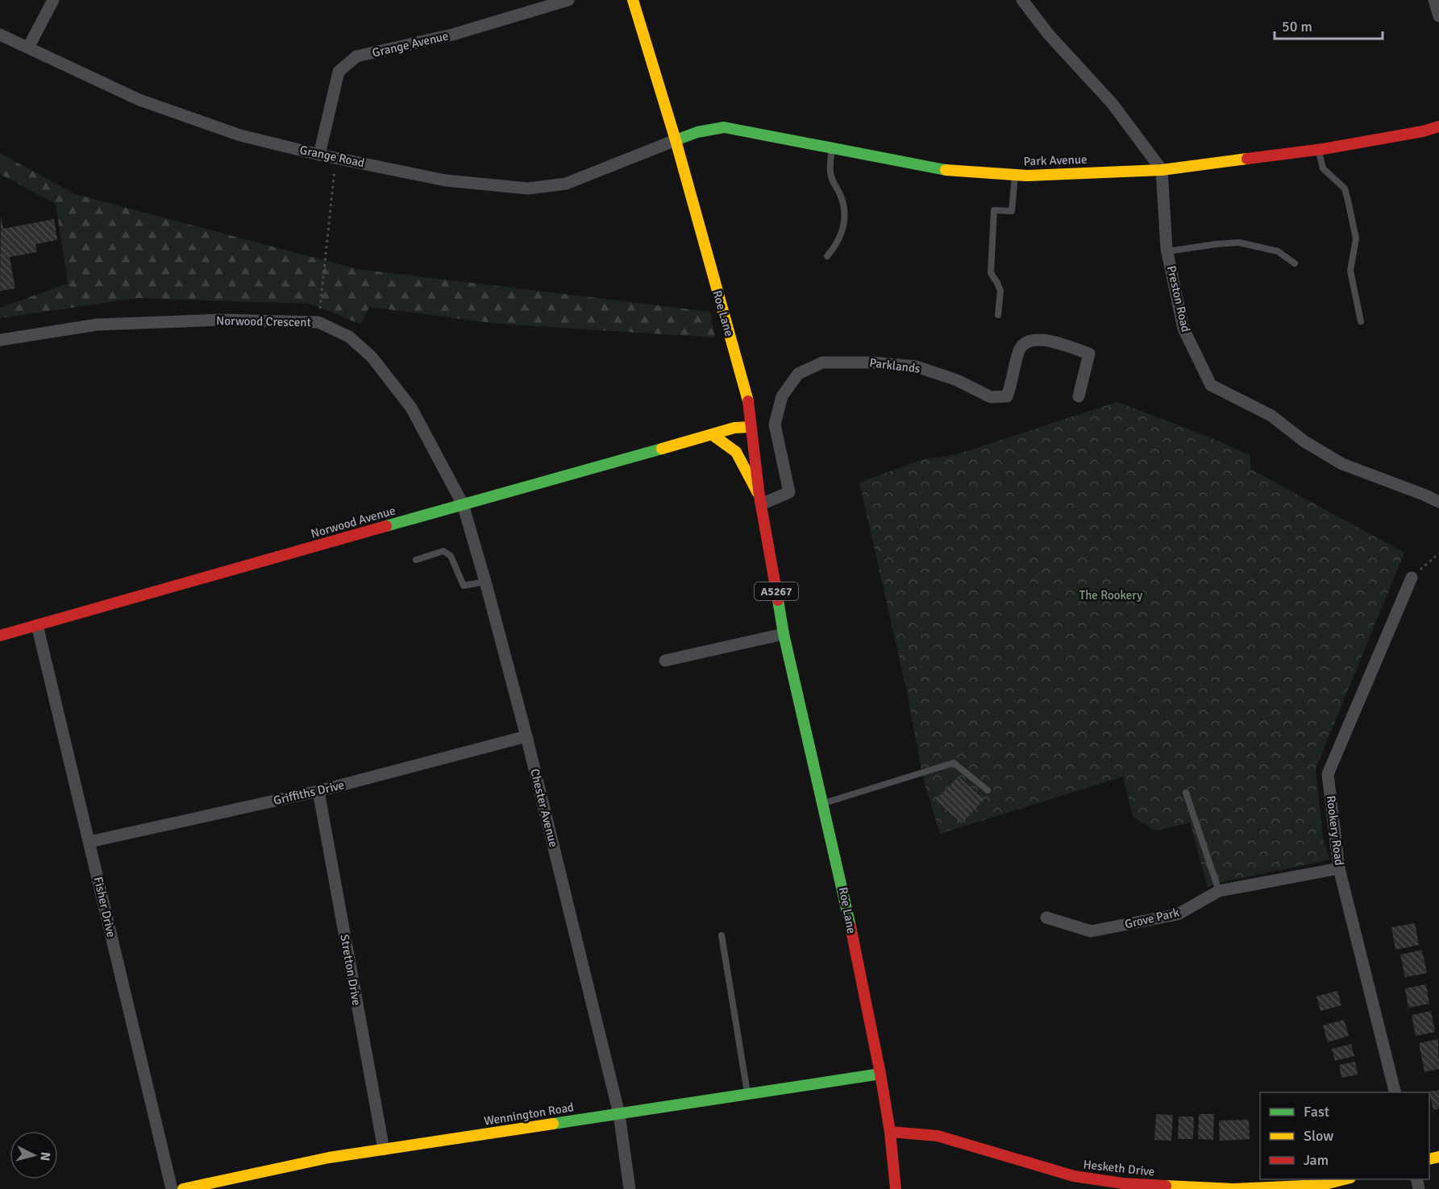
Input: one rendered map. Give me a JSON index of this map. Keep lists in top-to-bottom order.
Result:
{
  "streets": {
    "main road": [
      "Park Avenue",
      "Roe Lane",
      "Norwood Avenue",
      "A5267",
      "Wennington Road",
      "Hesketh Drive"
    ],
    "street": [
      "Grange Avenue",
      "Grange Road",
      "Preston Road",
      "Norwood Crescent",
      "Parklands",
      "Griffiths Drive",
      "Chester Avenue",
      "Rookery Road",
      "Fisher Drive",
      "Grove Park",
      "Stretton Drive"
    ]
  },
  "crossings": [
    ["Grange Avenue", "Grange Road"],
    ["Grange Road", "Park Avenue"],
    ["Grange Road", "Roe Lane"],
    ["Park Avenue", "Preston Road"],
    ["Park Avenue", "Roe Lane"],
    ["Roe Lane", "Parklands"],
    ["Roe Lane", "Norwood Avenue"],
    ["Roe Lane", "Wennington Road"],
    ["Roe Lane", "Hesketh Drive"],
    ["Norwood Crescent", "Norwood Avenue"],
    ["Norwood Crescent", "Chester Avenue"],
    ["Norwood Avenue", "Chester Avenue"],
    ["Norwood Avenue", "Fisher Drive"],
    ["Griffiths Drive", "Chester Avenue"],
    ["Griffiths Drive", "Fisher Drive"],
    ["Griffiths Drive", "Stretton Drive"],
    ["Chester Avenue", "Wennington Road"],
    ["Rookery Road", "Grove Park"],
    ["Stretton Drive", "Wennington Road"]
  ],
  "parks": ["The Rookery"],
  "legend": ["Fast", "Slow", "Jam"],
  "scale_bar": "50 m",
  "north": "right"
}
